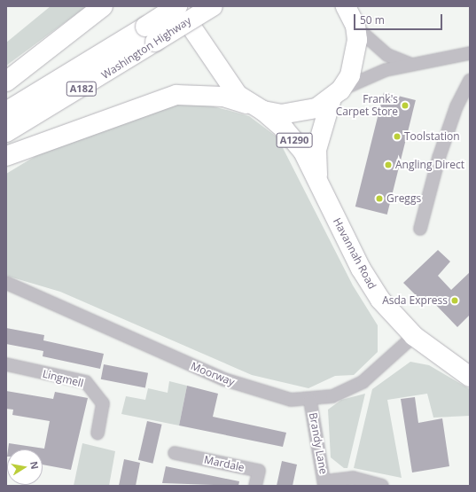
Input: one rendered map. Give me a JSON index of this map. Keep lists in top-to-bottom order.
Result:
{
  "streets": {
    "main road": [
      "Washington Highway",
      "A182",
      "A1290",
      "Havannah Road"
    ],
    "street": [
      "Moorway",
      "Lingmell",
      "Brandy Lane",
      "Mardale"
    ]
  },
  "crossings": [
    ["Washington Highway", "Havannah Road"],
    ["Havannah Road", "Moorway"],
    ["Moorway", "Brandy Lane"]
  ],
  "places": [
    "Frank's Carpet Store",
    "Toolstation",
    "Angling Direct",
    "Greggs",
    "Asda Express"
  ],
  "scale_bar": "50 m",
  "north": "right"
}
